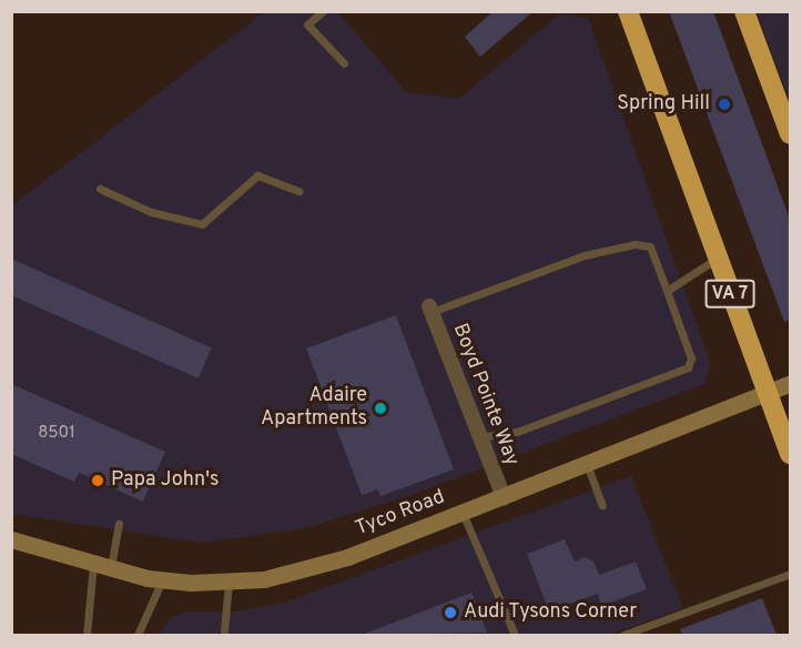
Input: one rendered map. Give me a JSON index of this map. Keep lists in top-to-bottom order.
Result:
{
  "streets": {
    "highway": ["VA 7"],
    "street": ["Boyd Pointe Way", "Tyco Road"]
  },
  "crossings": [
    ["VA 7", "Tyco Road"],
    ["Boyd Pointe Way", "Tyco Road"]
  ],
  "places": [
    "Spring Hill",
    "Adaire Apartments",
    "Papa John's",
    "Audi Tysons Corner"
  ],
  "house_numbers": ["8501"]
}
